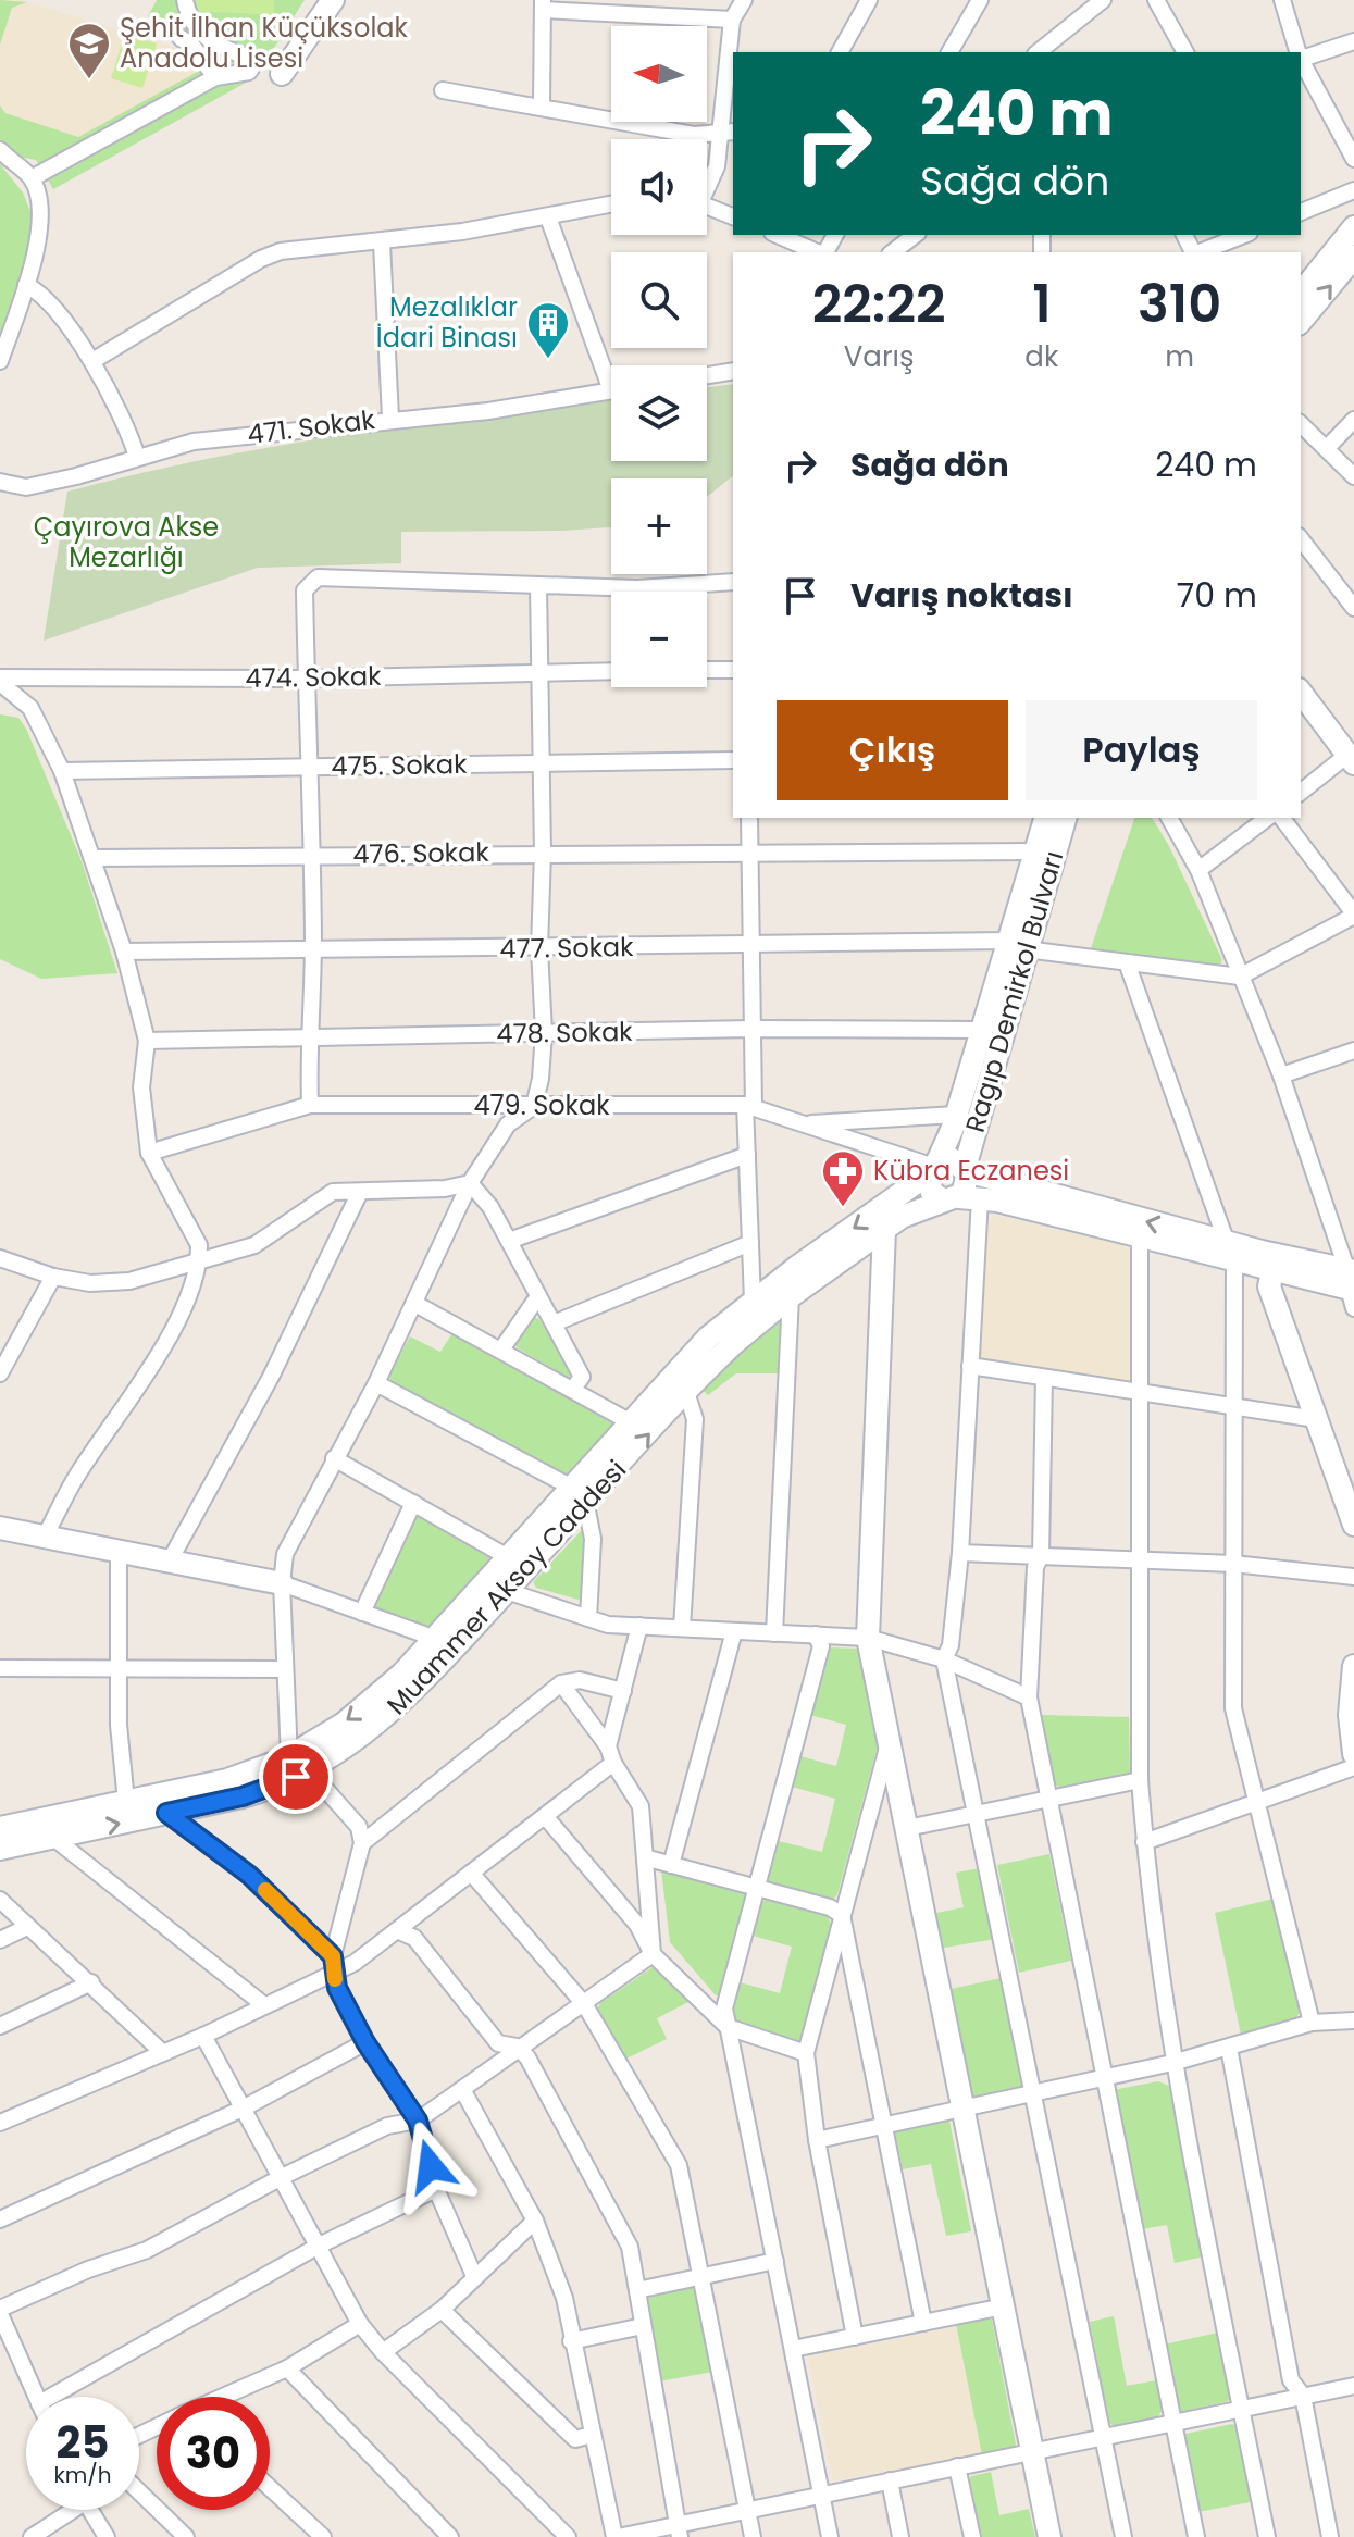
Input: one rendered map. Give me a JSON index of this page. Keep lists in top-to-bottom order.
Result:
{
  "streets": {
    "main road": ["Ragıp Demirkol Bulvarı", "Muammer Aksoy Caddesi"],
    "street": [
      "471. Sokak",
      "474. Sokak",
      "475. Sokak",
      "476. Sokak",
      "477. Sokak",
      "478. Sokak",
      "479. Sokak"
    ]
  },
  "crossings": [
    ["476. Sokak", "Ragıp Demirkol Bulvarı"],
    ["477. Sokak", "Ragıp Demirkol Bulvarı"],
    ["Ragıp Demirkol Bulvarı", "478. Sokak"],
    ["Ragıp Demirkol Bulvarı", "479. Sokak"],
    ["Ragıp Demirkol Bulvarı", "Muammer Aksoy Caddesi"],
    ["479. Sokak", "Muammer Aksoy Caddesi"]
  ],
  "parks": ["Çayırova Akse Mezarlığı"],
  "places": {
    "school or university": ["Şehit İlhan Küçüksolak Anadolu Lisesi"],
    "building": ["Mezalıklar İdari Binası"],
    "pharmacy": ["Kübra Eczanesi"]
  },
  "north": "left",
  "page": {
    "map_buttons": ["+", "−"],
    "turn": ["240 m", "Sağa dön"],
    "eta": [
      "22:22",
      "Varış",
      "1",
      "dk",
      "310",
      "m"
    ],
    "list": [
      {
        "name": "Sağa dön",
        "value": "240 m"
      },
      {
        "name": "Varış noktası",
        "value": "70 m"
      }
    ],
    "buttons": ["Çıkış", "Paylaş"],
    "speed": "25 km/h",
    "limit": "30"
  }
}
